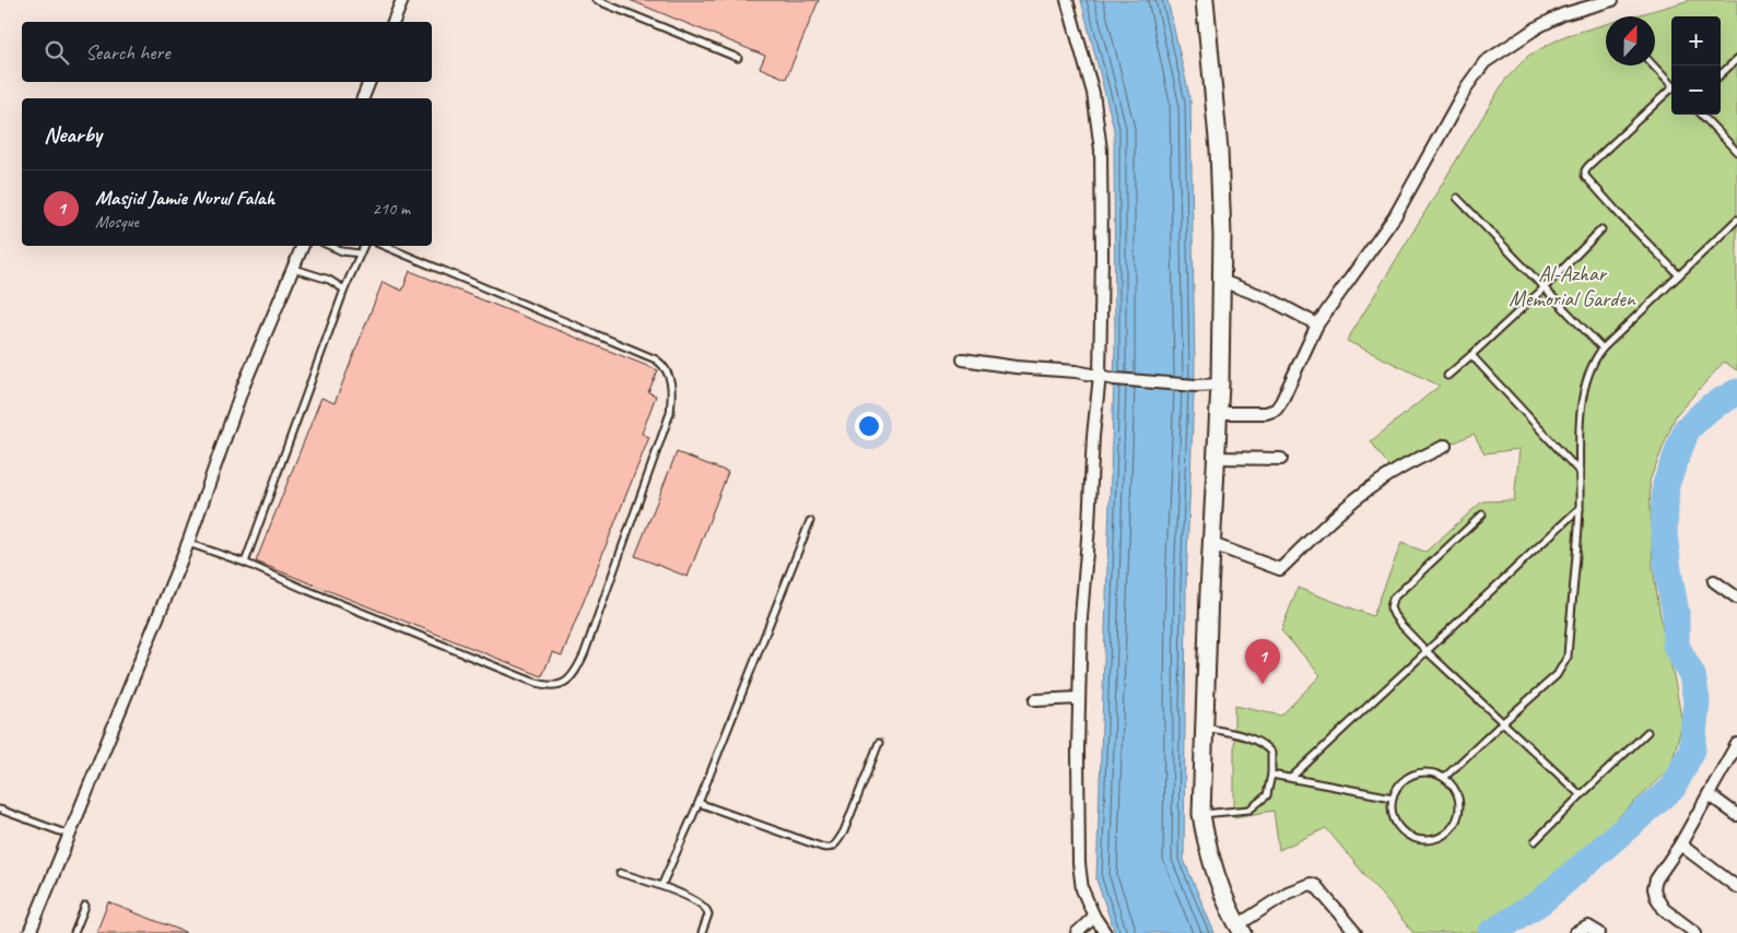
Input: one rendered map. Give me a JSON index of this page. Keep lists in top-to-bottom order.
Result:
{
  "parks": ["Al-Azhar Memorial Garden"],
  "north": "top",
  "page": {
    "map_buttons": ["+", "−"],
    "search": "Search here",
    "heading": "Nearby",
    "list": [
      {
        "mark": "1",
        "name": "Masjid Jamie Nurul Falah",
        "note": "Mosque",
        "value": "210 m"
      }
    ],
    "pins": "1"
  }
}
